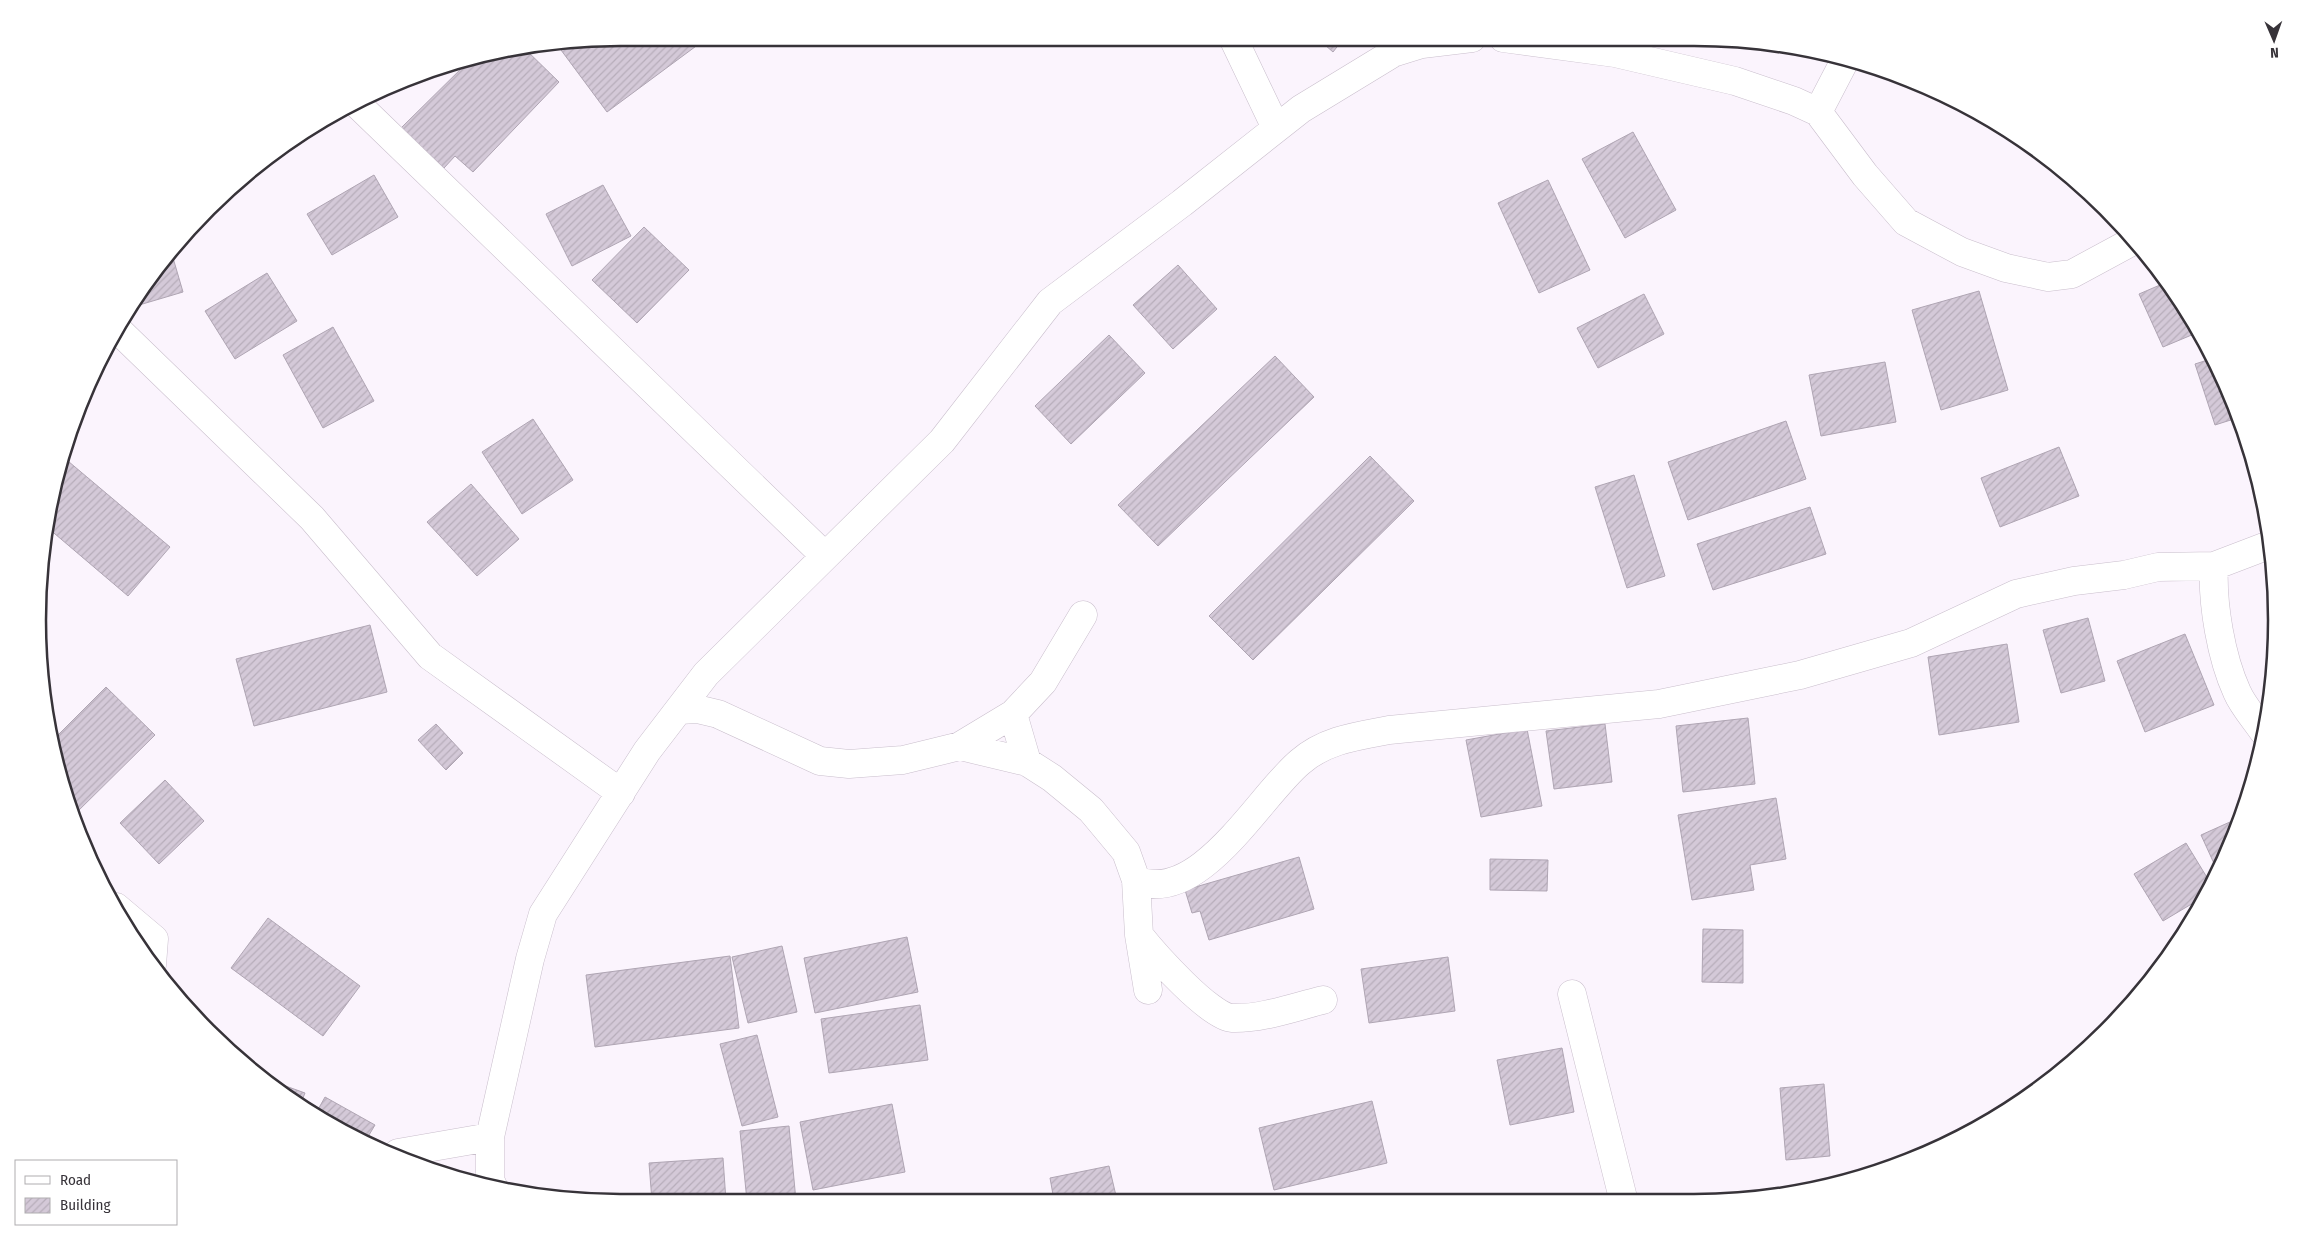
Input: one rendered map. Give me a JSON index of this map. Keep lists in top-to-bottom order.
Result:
{
  "legend": ["Road", "Building"],
  "north": "bottom"
}
